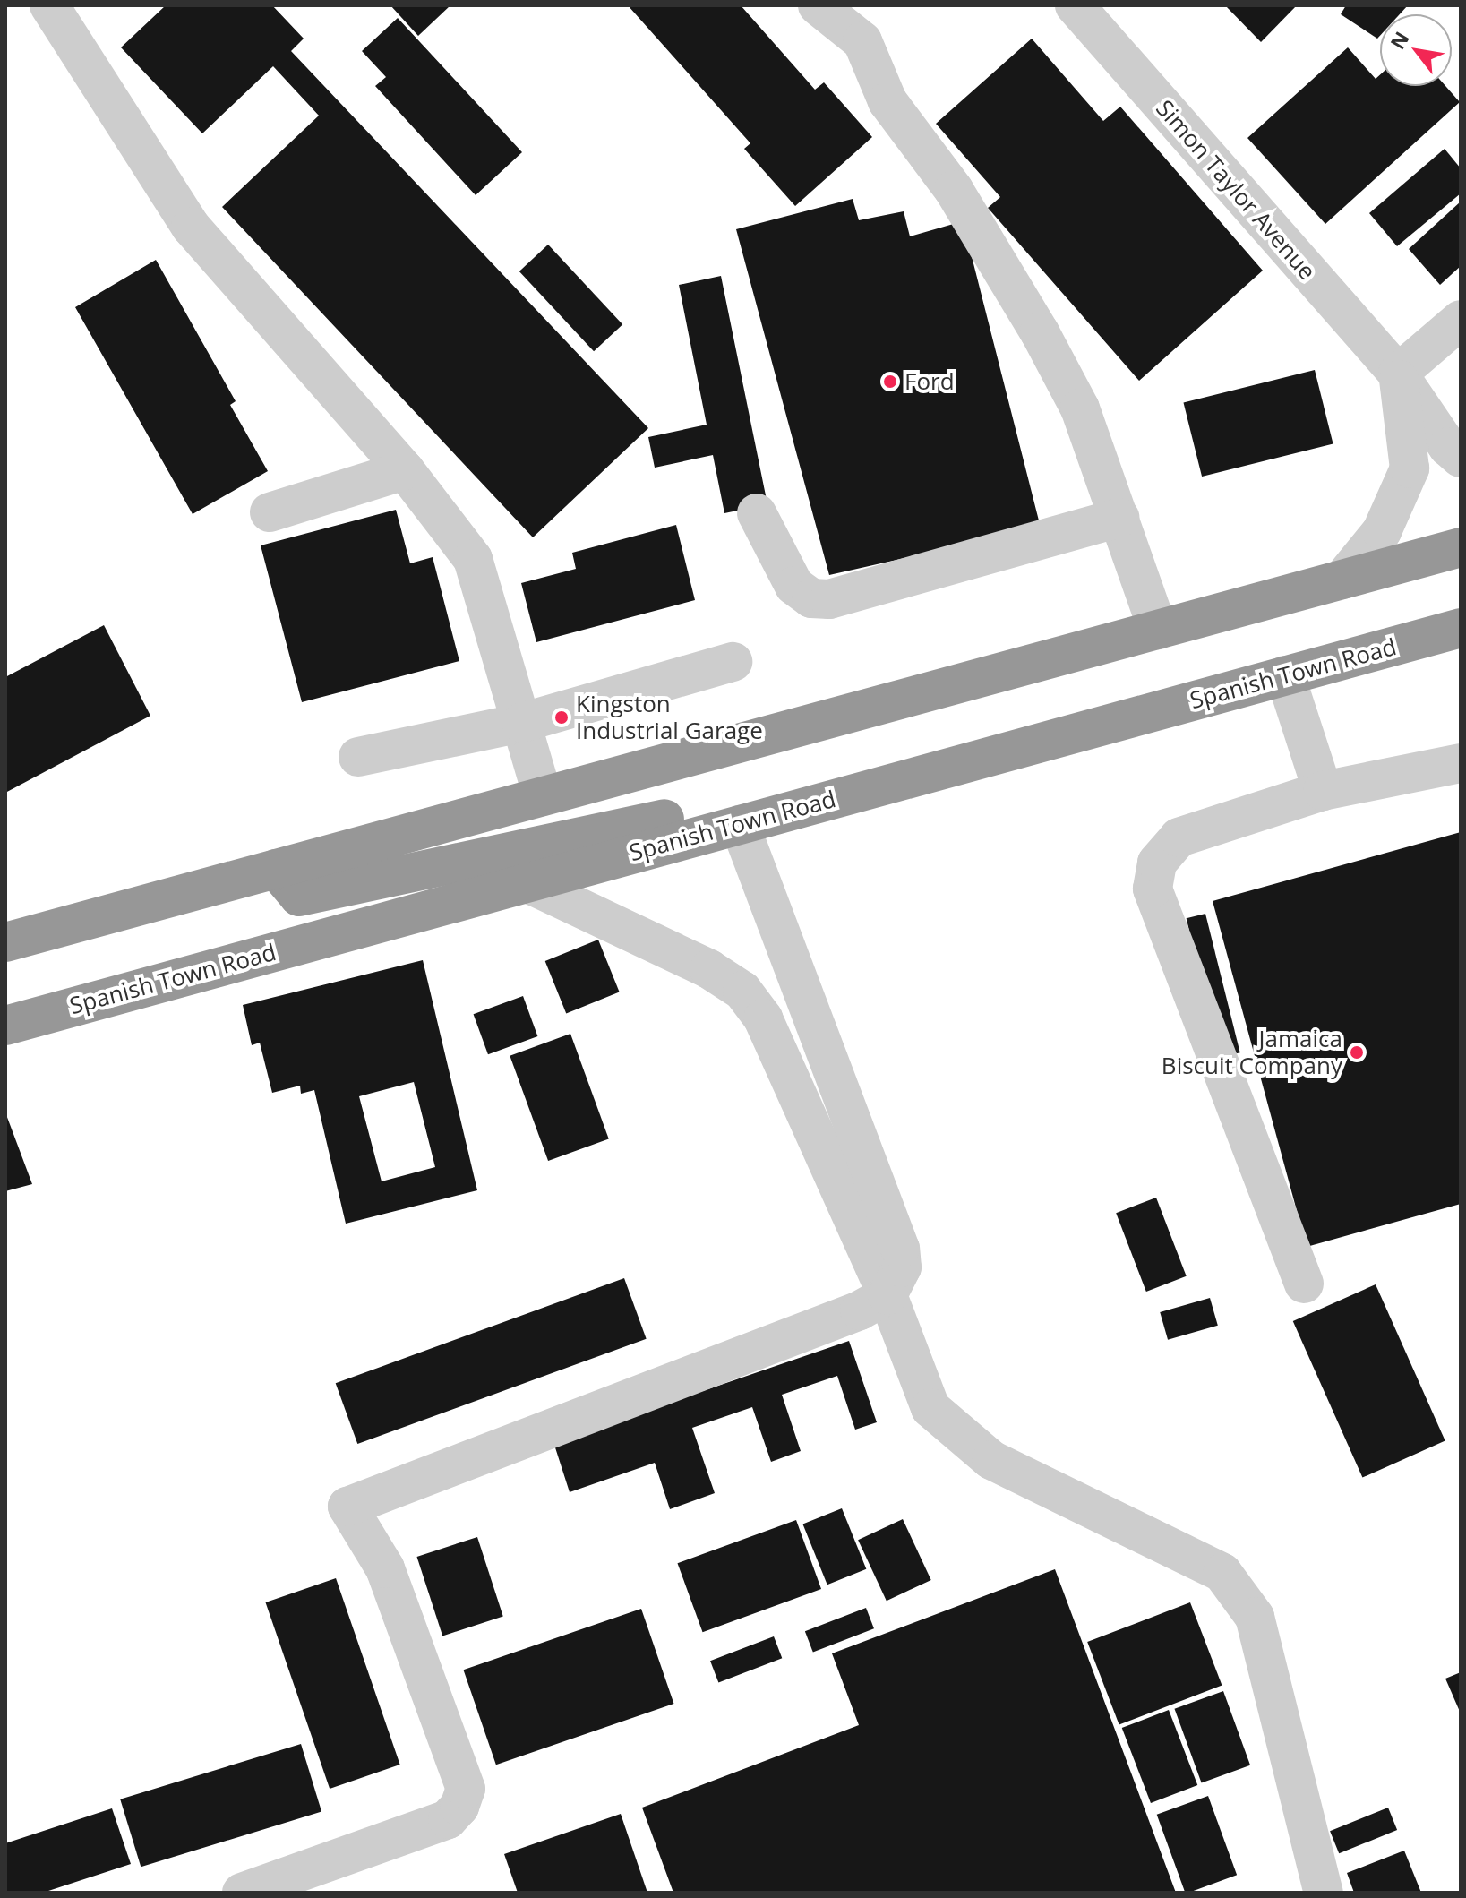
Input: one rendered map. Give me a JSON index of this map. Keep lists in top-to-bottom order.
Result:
{
  "streets": {
    "highway": ["Spanish Town Road"],
    "street": ["Simon Taylor Avenue"]
  },
  "places": ["Ford", "Kingston Industrial Garage", "Jamaica Biscuit Company"],
  "north": "top left"
}
